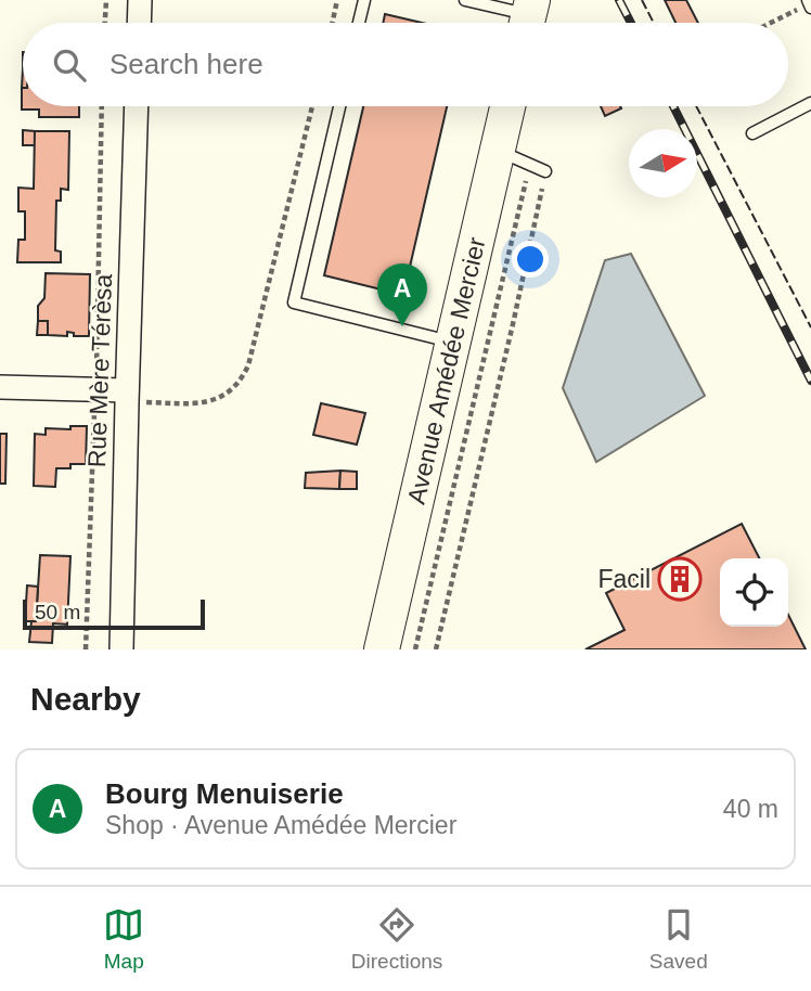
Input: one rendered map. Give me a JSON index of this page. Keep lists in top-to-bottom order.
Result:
{
  "streets": {
    "main road": ["Avenue Amédée Mercier"],
    "street": ["Rue Mère Térèsa"]
  },
  "places": {
    "building": ["Facil"]
  },
  "scale_bar": "50 m",
  "north": "right",
  "page": {
    "search": "Search here",
    "pins": "A",
    "scale": "50 m",
    "heading": "Nearby",
    "list": [
      {
        "mark": "A",
        "name": "Bourg Menuiserie",
        "note": "Shop · Avenue Amédée Mercier",
        "value": "40 m"
      }
    ],
    "nav": ["Map", "Directions", "Saved"]
  }
}
